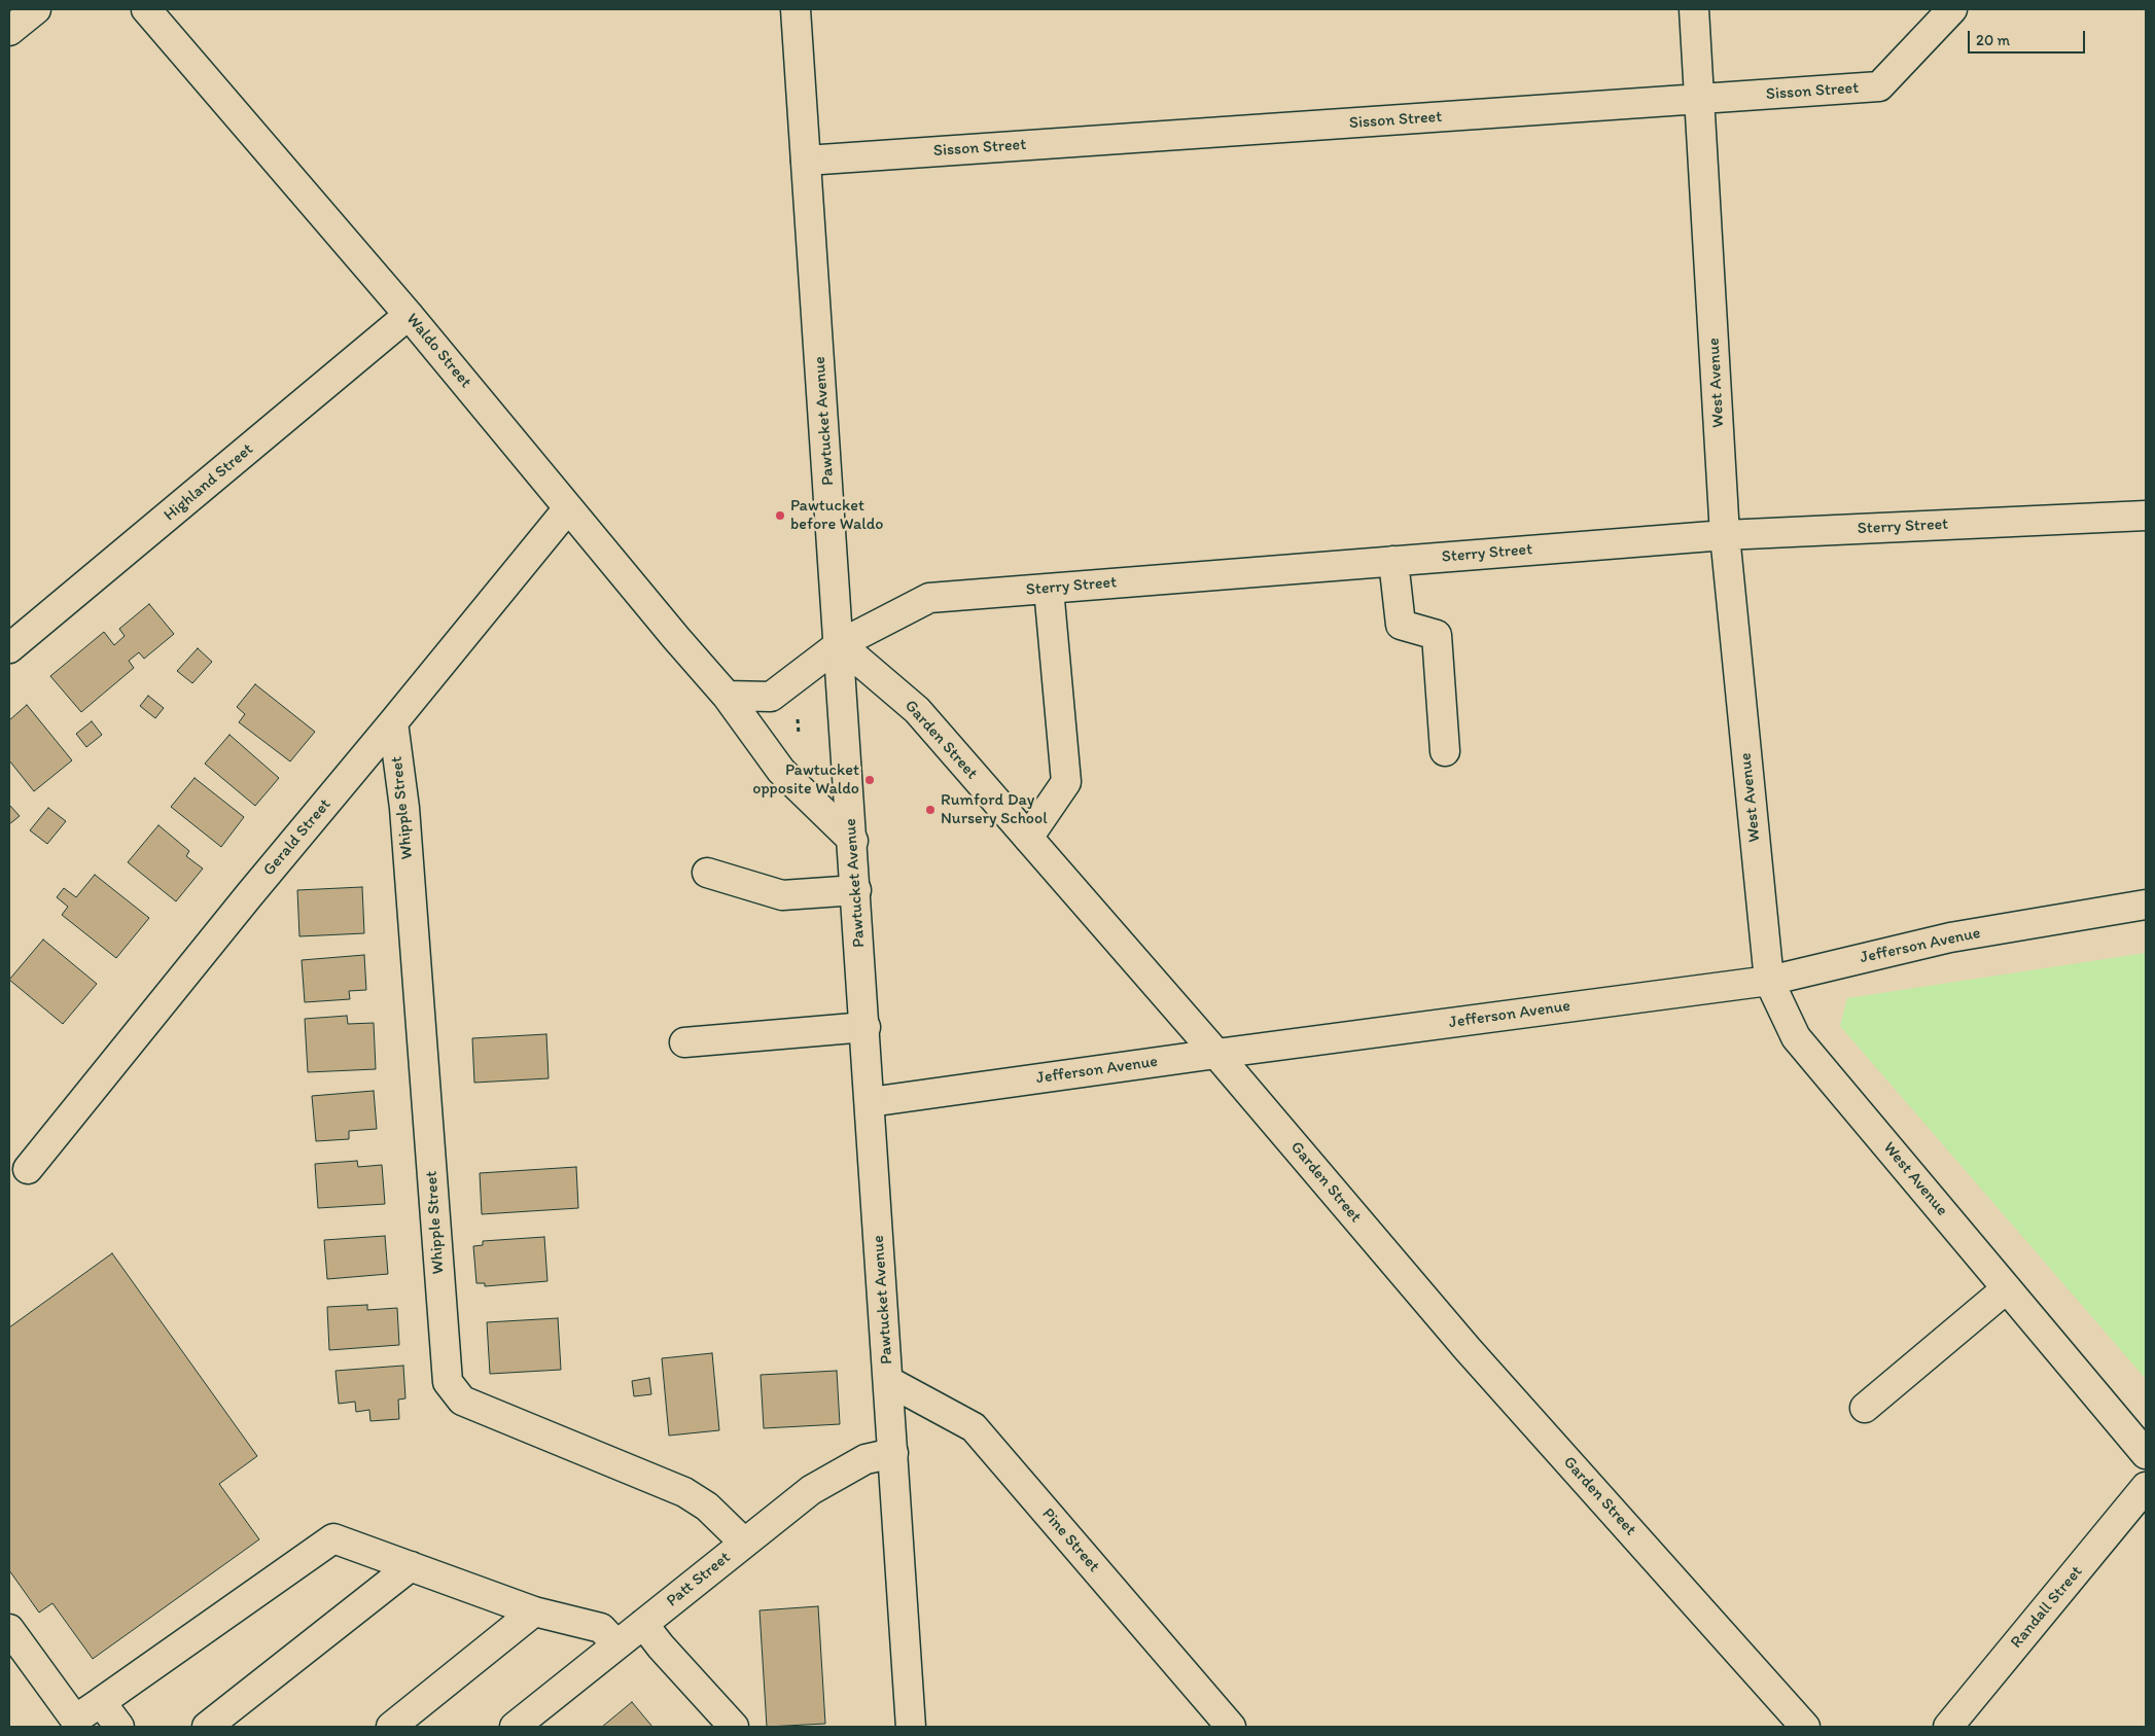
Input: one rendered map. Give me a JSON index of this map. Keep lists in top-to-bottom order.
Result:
{
  "streets": {
    "street": [
      "Sisson Street",
      "Waldo Street",
      "West Avenue",
      "Pawtucket Avenue",
      "Highland Street",
      "Sterry Street",
      "Garden Street",
      "Whipple Street",
      "Gerald Street",
      "Jefferson Avenue",
      "Pine Street",
      "Patt Street",
      "Randall Street"
    ]
  },
  "crossings": [
    ["Sisson Street", "West Avenue"],
    ["Sisson Street", "Pawtucket Avenue"],
    ["Waldo Street", "Pawtucket Avenue"],
    ["Waldo Street", "Highland Street"],
    ["Waldo Street", "Gerald Street"],
    ["West Avenue", "Sterry Street"],
    ["West Avenue", "Jefferson Avenue"],
    ["Pawtucket Avenue", "Sterry Street"],
    ["Pawtucket Avenue", "Garden Street"],
    ["Pawtucket Avenue", "Jefferson Avenue"],
    ["Pawtucket Avenue", "Pine Street"],
    ["Pawtucket Avenue", "Patt Street"],
    ["Sterry Street", "Garden Street"],
    ["Garden Street", "Jefferson Avenue"],
    ["Whipple Street", "Gerald Street"],
    ["Whipple Street", "Patt Street"]
  ],
  "places": ["Pawtucket before Waldo", "Pawtucket opposite Waldo", "Rumford Day Nursery School"],
  "scale_bar": "20 m"
}
